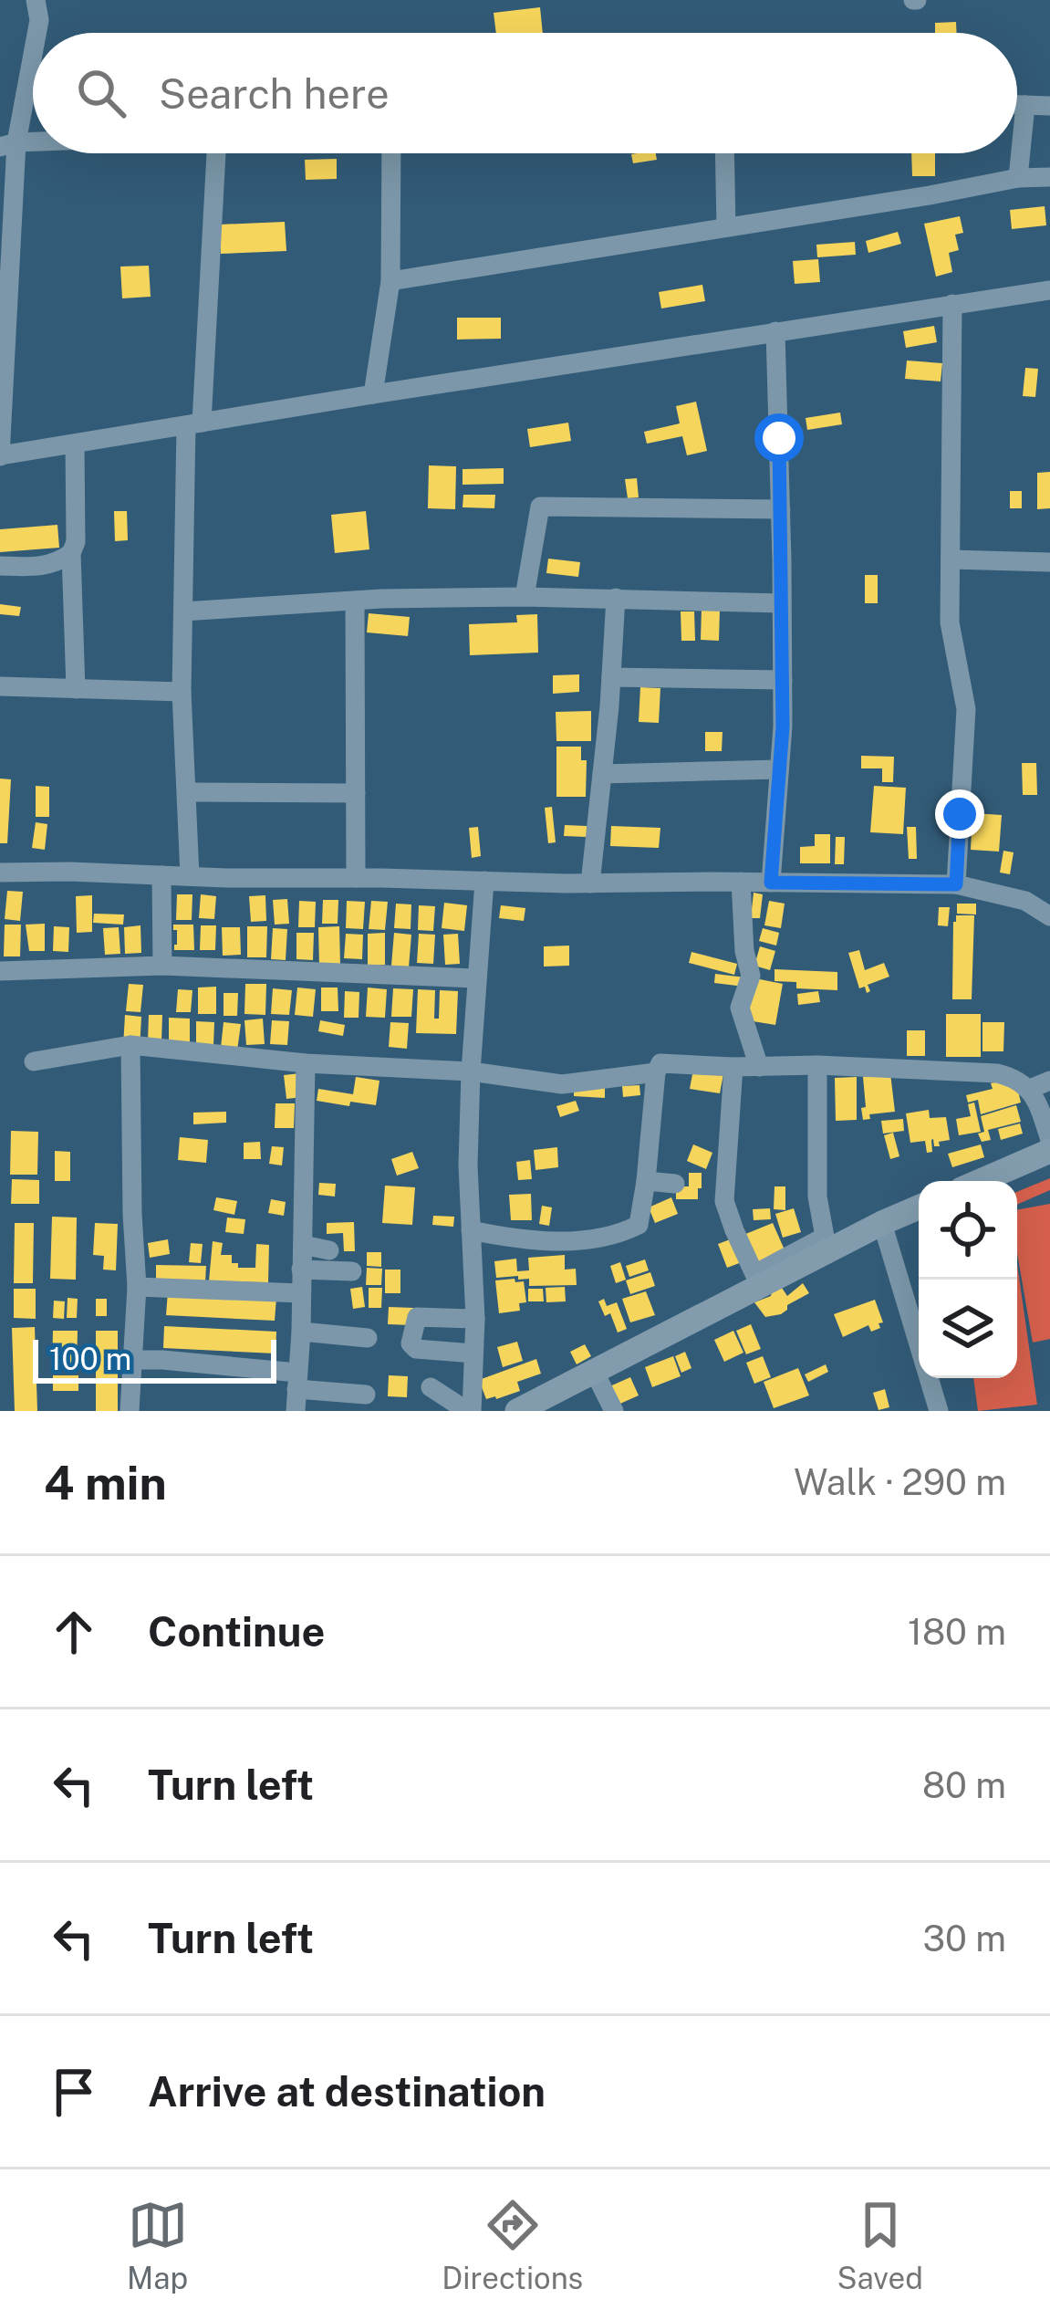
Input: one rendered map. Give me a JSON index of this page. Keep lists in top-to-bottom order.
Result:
{
  "scale_bar": "100 m",
  "page": {
    "search": "Search here",
    "scale": "100 m",
    "heading": ["4 min", "Walk · 290 m"],
    "list": [
      ["Continue", "180 m"],
      ["Turn left", "80 m"],
      ["Turn left", "30 m"],
      "Arrive at destination"
    ],
    "nav": ["Map", "Directions", "Saved"]
  }
}
